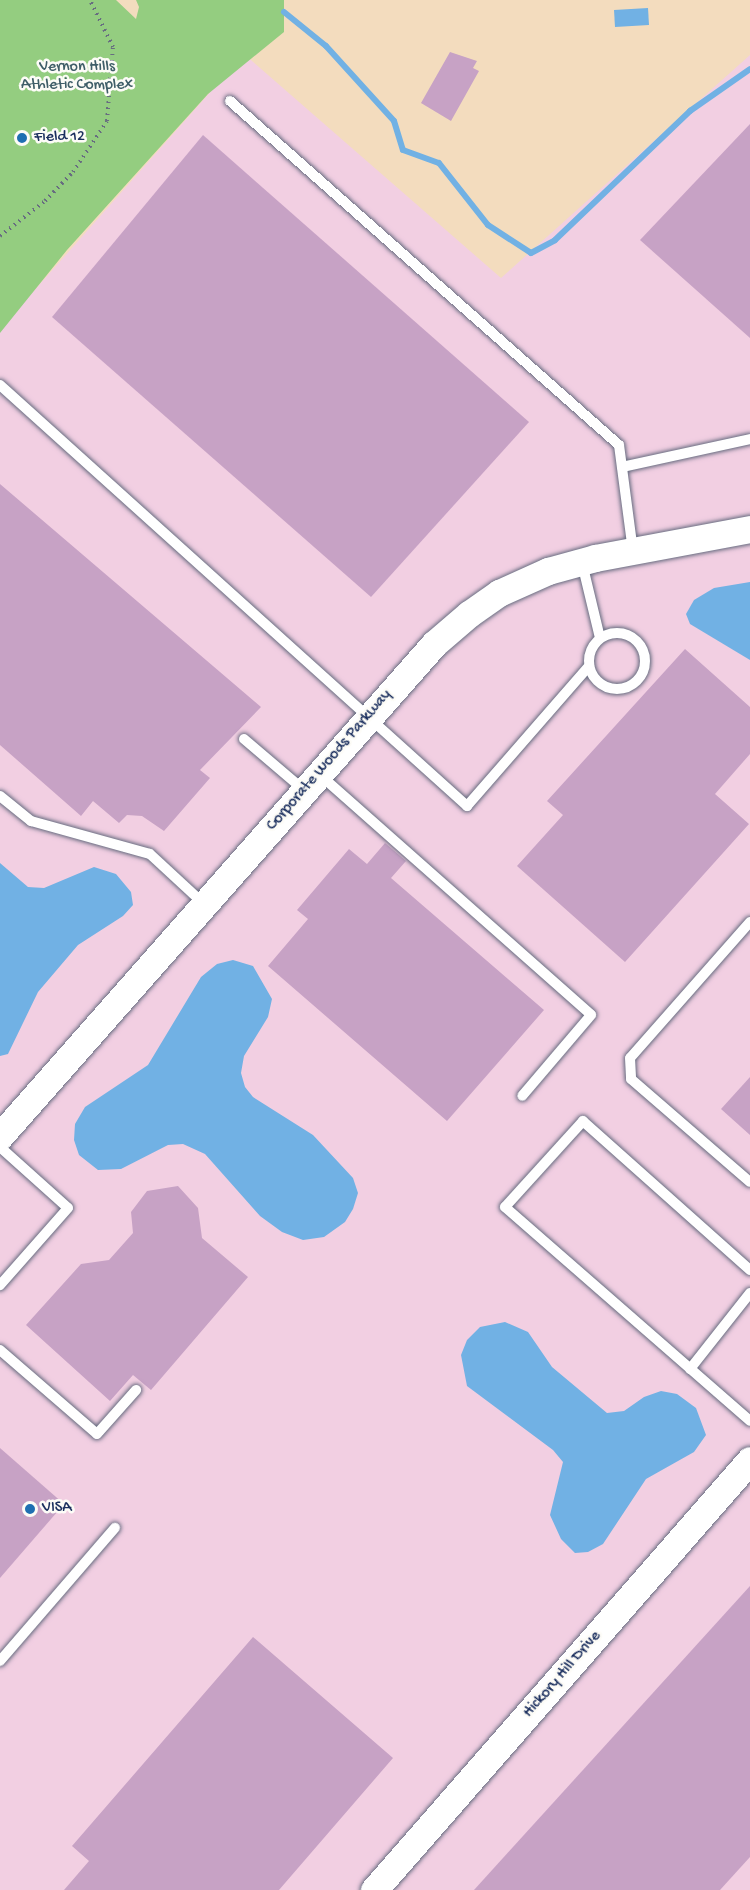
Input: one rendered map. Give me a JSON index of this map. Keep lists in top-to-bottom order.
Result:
{
  "streets": {
    "street": ["Corporate Woods Parkway", "Hickory Hill Drive"]
  },
  "parks": ["Vernon Hills Athletic Complex"],
  "places": ["Field 12", "VISA"]
}
